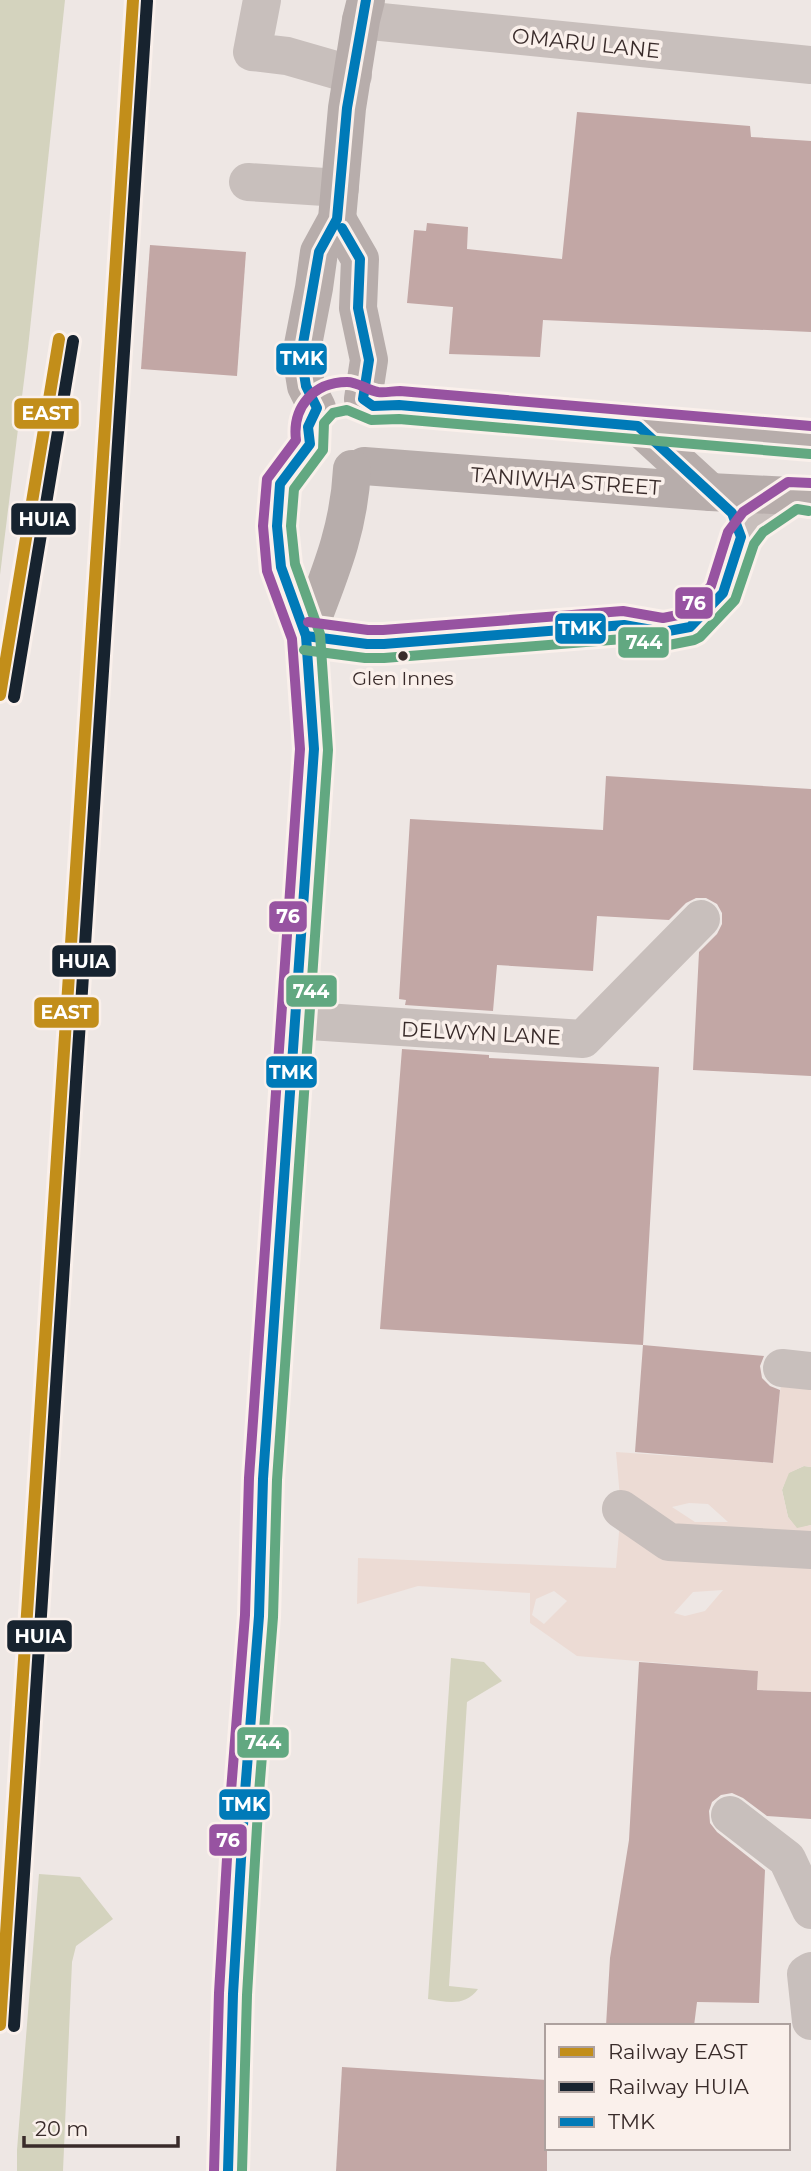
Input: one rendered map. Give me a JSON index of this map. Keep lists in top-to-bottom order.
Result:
{
  "streets": {
    "main road": ["TANIWHA STREET"],
    "street": ["OMARU LANE", "DELWYN LANE"]
  },
  "places": ["Glen Innes"],
  "lines": [
    "rail line EAST",
    "transit line TMK",
    "rail line HUIA",
    "transit line 76",
    "transit line 744"
  ],
  "legend": ["Railway EAST", "Railway HUIA", "TMK"],
  "scale_bar": "20 m"
}
